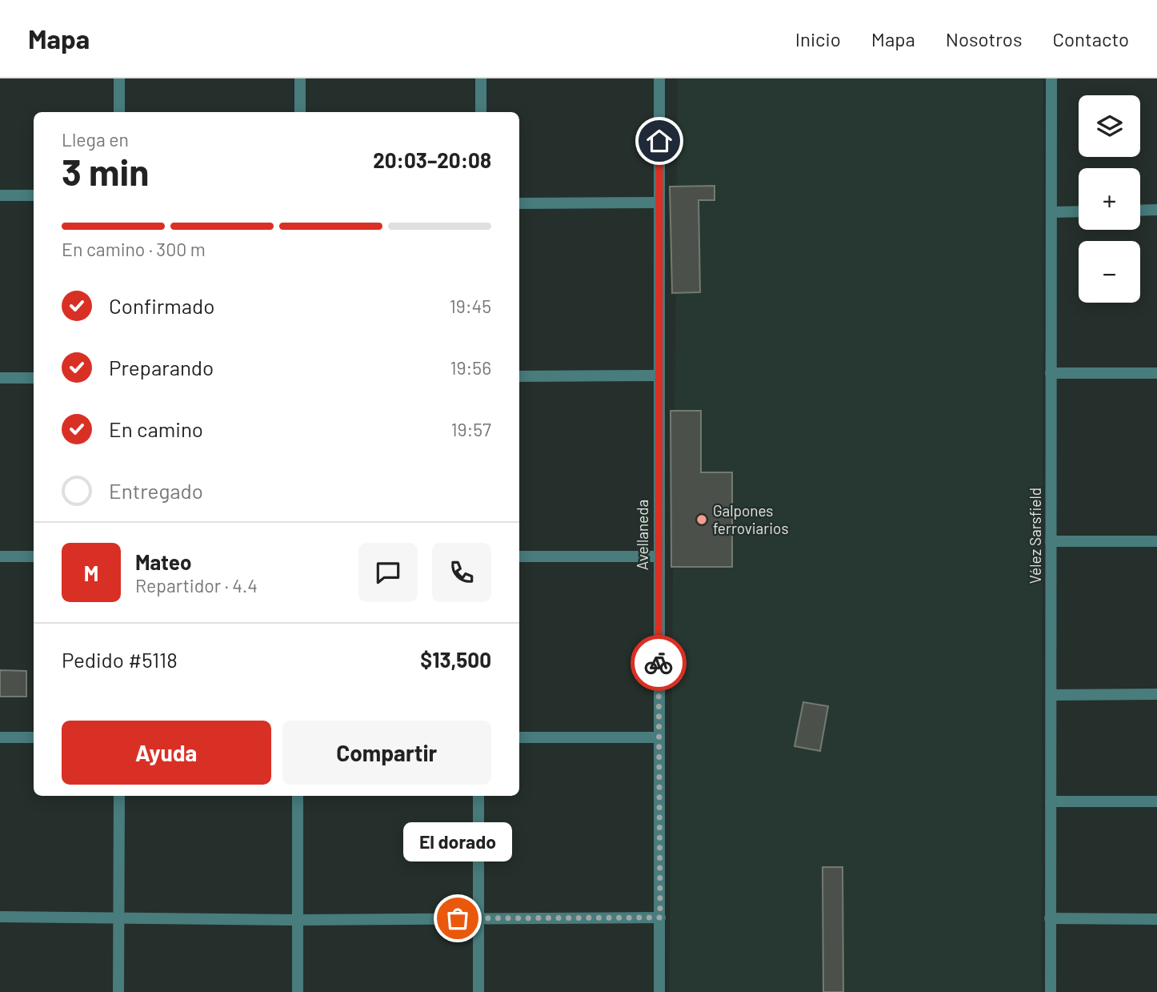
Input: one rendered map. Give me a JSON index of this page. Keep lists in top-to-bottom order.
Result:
{
  "streets": {
    "street": ["Avellaneda", "Vélez Sarsfield"]
  },
  "places": ["Galpones ferroviarios", "El dorado"],
  "page": {
    "header": "Mapa",
    "nav": [
      "Inicio",
      "Mapa",
      "Nosotros",
      "Contacto"
    ],
    "map_buttons": ["+", "−"],
    "heading": ["3 min", "Llega en", "20:03–20:08"],
    "panel": [
      "Mateo",
      "Repartidor · 4.4",
      "Pedido #5118",
      "$13,500"
    ],
    "bar": "En camino · 300 m",
    "list": [
      ["Confirmado", "19:45"],
      ["Preparando", "19:56"],
      ["En camino", "19:57"],
      "Entregado"
    ],
    "round": "M",
    "buttons": ["Ayuda", "Compartir"],
    "bubble": "El dorado"
  }
}
